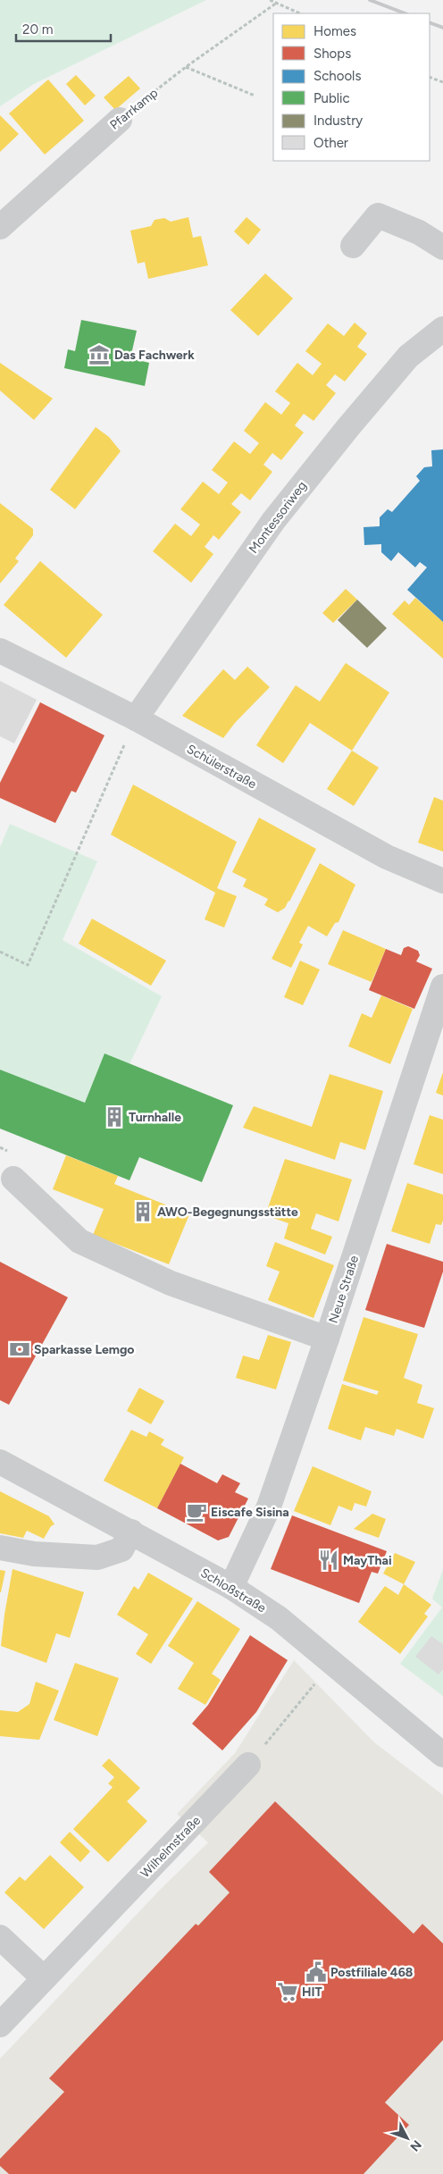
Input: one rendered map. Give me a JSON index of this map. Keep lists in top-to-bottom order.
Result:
{
  "streets": {
    "street": [
      "Pfarrkamp",
      "Montessoriweg",
      "Schülerstraße",
      "Neue Straße",
      "Schloßstraße",
      "Wilhelmstraße"
    ]
  },
  "crossings": [
    ["Montessoriweg", "Schülerstraße"],
    ["Neue Straße", "Schloßstraße"]
  ],
  "places": {
    "museum": ["Das Fachwerk"],
    "building": ["Turnhalle", "AWO-Begegnungsstätte"],
    "bank": ["Sparkasse Lemgo"],
    "cafe": ["Eiscafe Sisina"],
    "restaurant": ["MayThai"],
    "public building": ["Postfiliale 468"],
    "supermarket": ["HIT"]
  },
  "legend": [
    "Homes",
    "Shops",
    "Schools",
    "Public",
    "Industry",
    "Other"
  ],
  "scale_bar": "20 m",
  "north": "bottom right"
}
